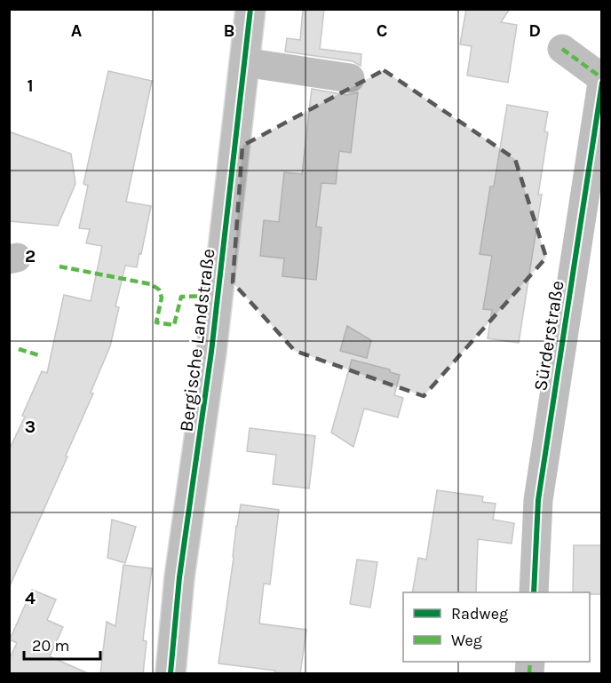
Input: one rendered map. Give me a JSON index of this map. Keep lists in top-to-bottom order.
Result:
{
  "streets": {
    "main road": ["Sürderstraße", "Bergische Landstraße"]
  },
  "legend": ["Radweg", "Weg"],
  "scale_bar": "20 m",
  "grid": {
    "columns": [
      "A",
      "B",
      "C",
      "D"
    ],
    "rows": [
      "1",
      "2",
      "3",
      "4"
    ]
  }
}
